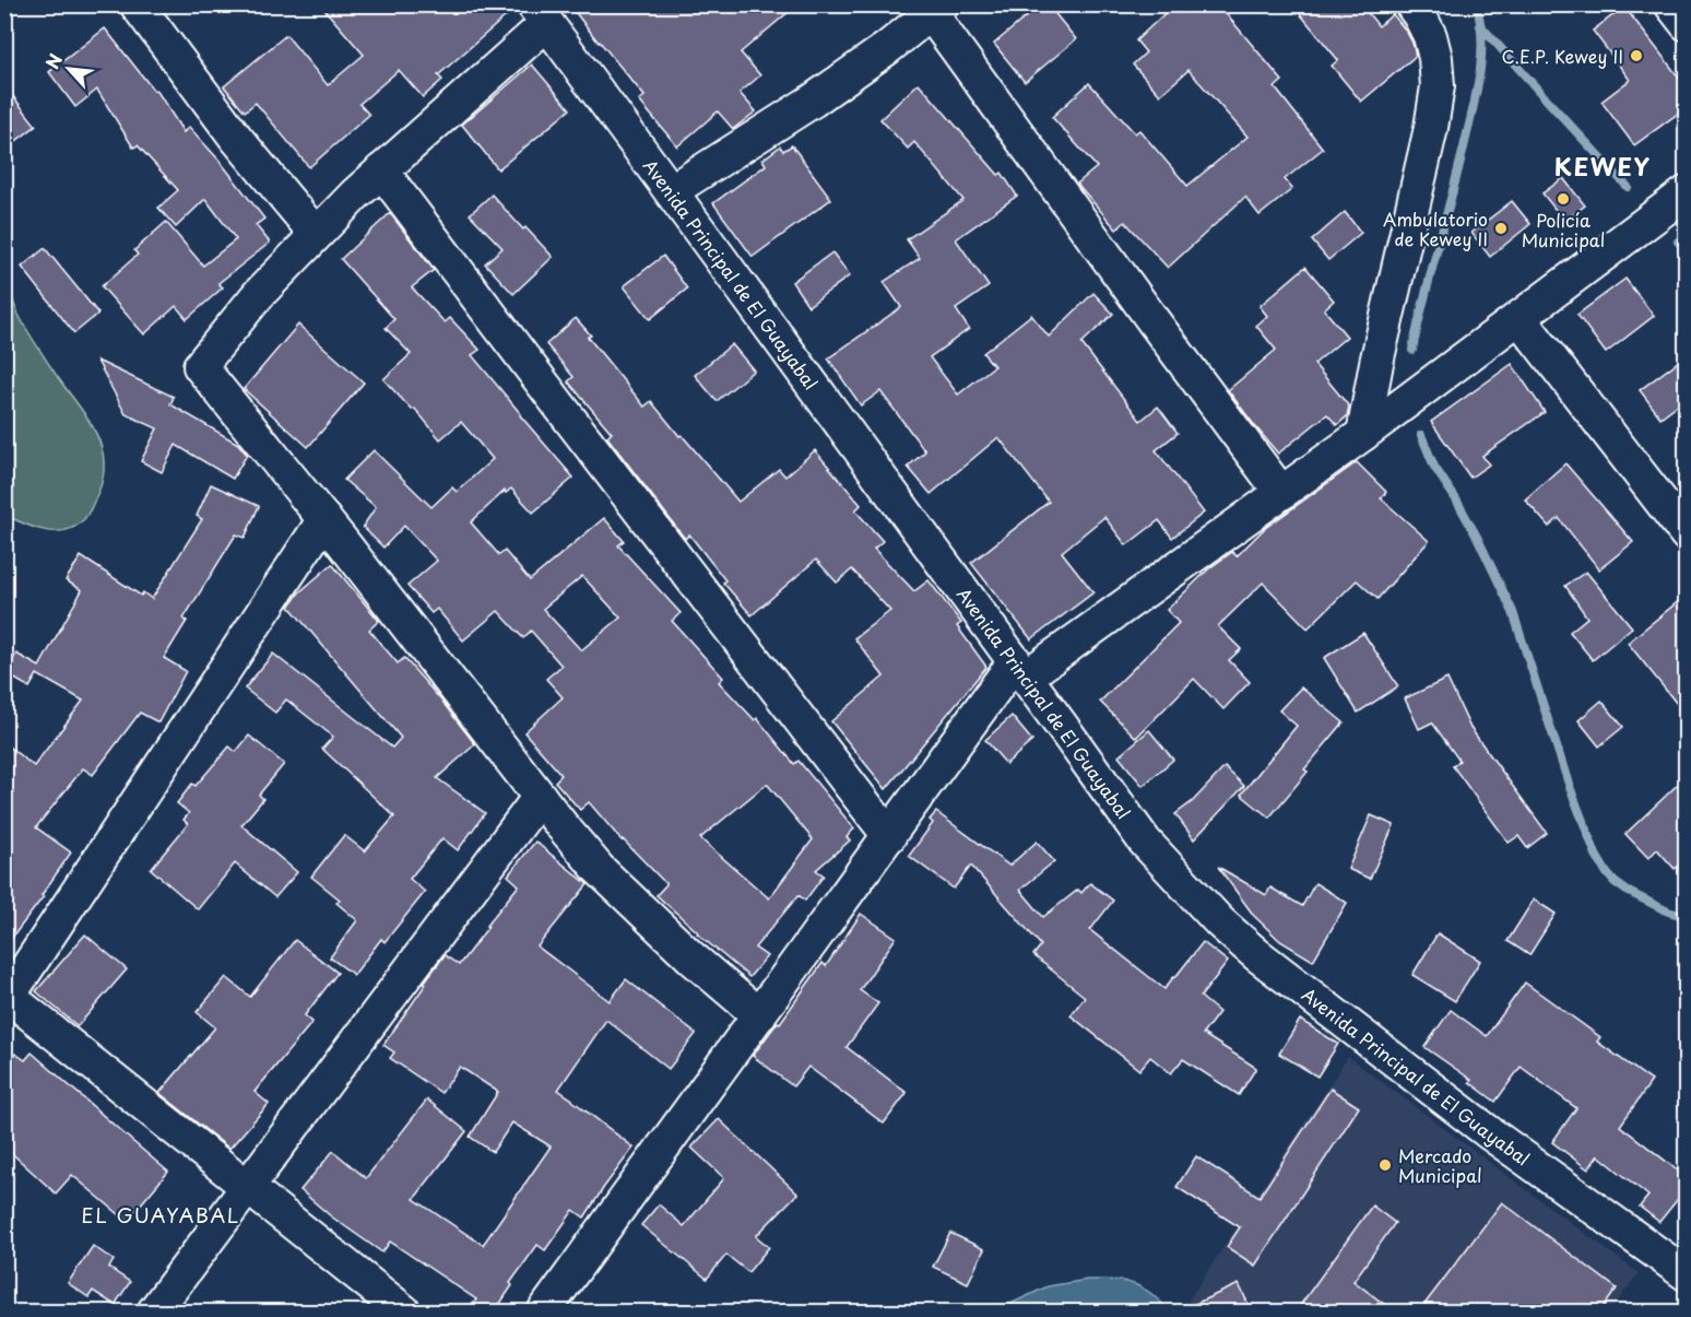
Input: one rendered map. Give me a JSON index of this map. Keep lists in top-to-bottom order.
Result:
{
  "streets": {
    "street": ["Avenida Principal de El Guayabal"]
  },
  "districts": ["KEWEY", "EL GUAYABAL"],
  "places": [
    "C.E.P. Kewey II",
    "Policía Municipal",
    "Ambulatorio de Kewey II",
    "Mercado Municipal"
  ],
  "north": "top left"
}
